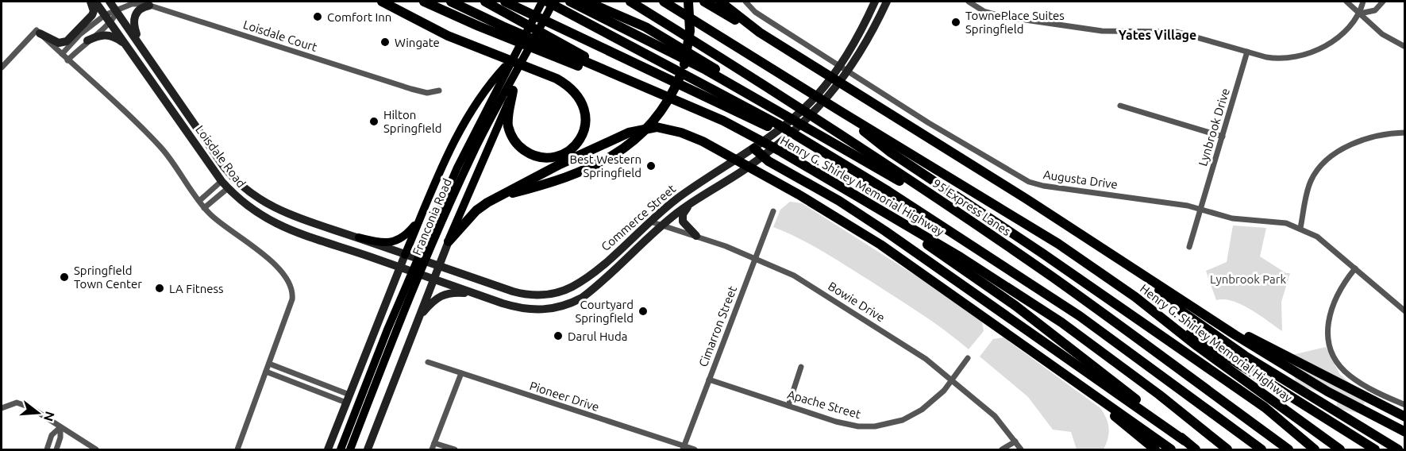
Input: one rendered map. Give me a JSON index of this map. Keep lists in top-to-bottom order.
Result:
{
  "streets": {
    "highway": ["Henry G. Shirley Memorial Highway", "95 Express Lanes"],
    "main road": ["Loisdale Road", "Franconia Road", "Commerce Street"],
    "street": [
      "Loisdale Court",
      "Lynbrook Drive",
      "Augusta Drive",
      "Bowie Drive",
      "Cimarron Street",
      "Pioneer Drive",
      "Apache Street"
    ]
  },
  "crossings": [
    ["Loisdale Court", "Loisdale Road"],
    ["Lynbrook Drive", "Augusta Drive"],
    ["Loisdale Road", "Franconia Road"],
    ["Loisdale Road", "Commerce Street"],
    ["Franconia Road", "Commerce Street"],
    ["Commerce Street", "Bowie Drive"],
    ["Bowie Drive", "Cimarron Street"],
    ["Bowie Drive", "Apache Street"],
    ["Cimarron Street", "Pioneer Drive"],
    ["Cimarron Street", "Apache Street"]
  ],
  "districts": ["Yates Village"],
  "parks": ["Lynbrook Park"],
  "places": [
    "Comfort Inn",
    "TownePlace Suites Springfield",
    "Wingate",
    "Hilton Springfield",
    "Best Western Springfield",
    "Springfield Town Center",
    "LA Fitness",
    "Courtyard Springfield",
    "Darul Huda"
  ],
  "north": "right"
}
